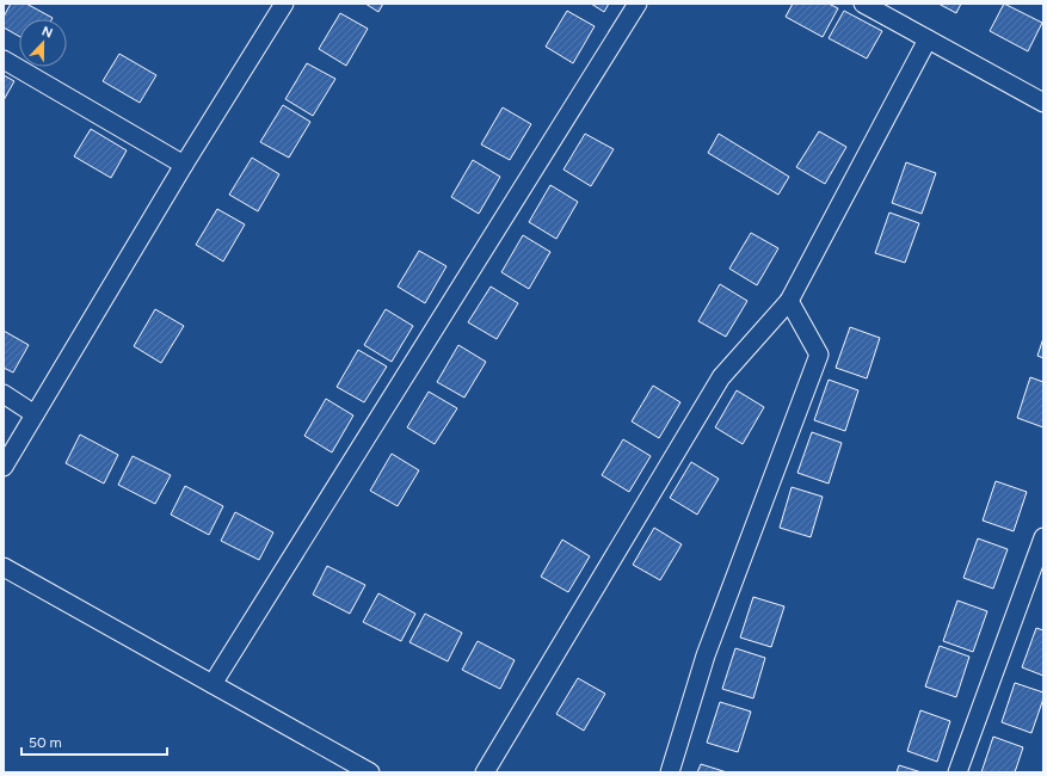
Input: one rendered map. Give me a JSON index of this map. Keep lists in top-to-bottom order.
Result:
{
  "scale_bar": "50 m",
  "north": "top"
}
